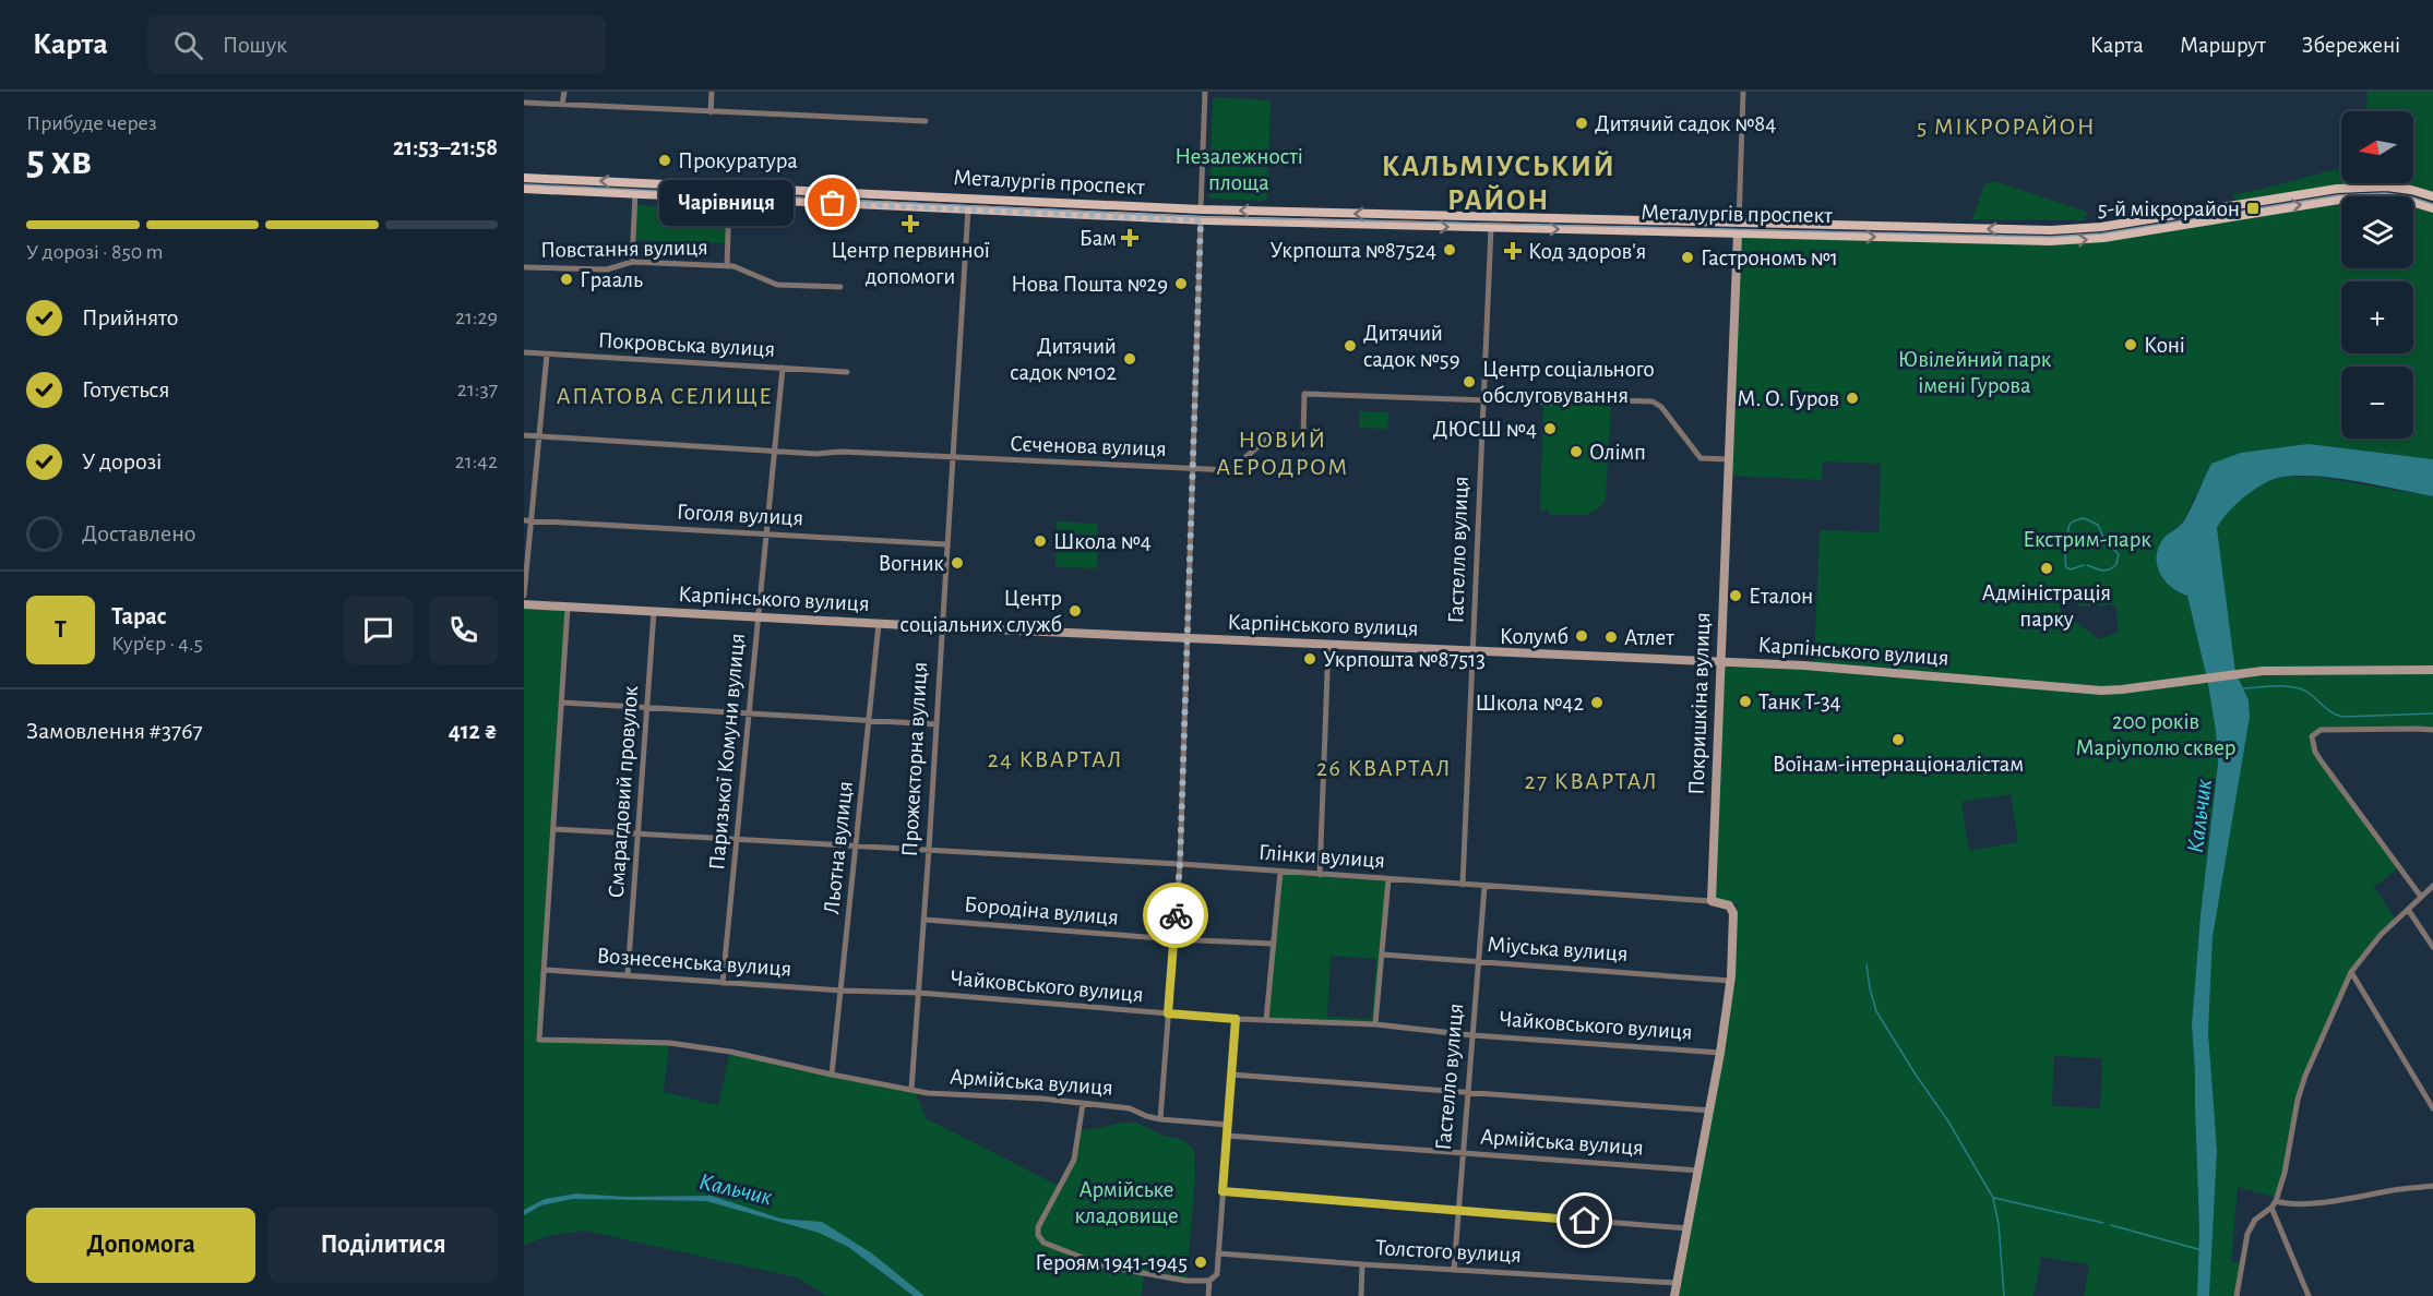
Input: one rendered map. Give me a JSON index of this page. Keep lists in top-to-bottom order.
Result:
{
  "streets": {
    "main road": [
      "Металургів проспект",
      "Гастелло вулиця",
      "Покришкіна вулиця",
      "Прожекторна вулиця"
    ],
    "street": [
      "Повстання вулиця",
      "Покровська вулиця",
      "Сєченова вулиця",
      "Гоголя вулиця",
      "Карпінського вулиця",
      "Паризької Комуни вулиця",
      "Смарагдовий провулок",
      "Льотна вулиця",
      "Глінки вулиця",
      "Бородіна вулиця",
      "Міуська вулиця",
      "Вознесенська вулиця",
      "Чайковського вулиця",
      "Армійська вулиця",
      "Толстого вулиця"
    ]
  },
  "crossings": [
    ["Металургів проспект", "Гастелло вулиця"],
    ["Металургів проспект", "Покришкіна вулиця"],
    ["Металургів проспект", "Прожекторна вулиця"],
    ["Покровська вулиця", "Паризької Комуни вулиця"],
    ["Сєченова вулиця", "Гастелло вулиця"],
    ["Сєченова вулиця", "Покришкіна вулиця"],
    ["Сєченова вулиця", "Паризької Комуни вулиця"],
    ["Сєченова вулиця", "Прожекторна вулиця"],
    ["Гоголя вулиця", "Паризької Комуни вулиця"],
    ["Гоголя вулиця", "Прожекторна вулиця"],
    ["Гастелло вулиця", "Карпінського вулиця"],
    ["Гастелло вулиця", "Глінки вулиця"],
    ["Гастелло вулиця", "Міуська вулиця"],
    ["Гастелло вулиця", "Чайковського вулиця"],
    ["Гастелло вулиця", "Армійська вулиця"],
    ["Гастелло вулиця", "Толстого вулиця"],
    ["Карпінського вулиця", "Покришкіна вулиця"],
    ["Карпінського вулиця", "Паризької Комуни вулиця"],
    ["Карпінського вулиця", "Прожекторна вулиця"],
    ["Карпінського вулиця", "Смарагдовий провулок"],
    ["Карпінського вулиця", "Льотна вулиця"],
    ["Покришкіна вулиця", "Глінки вулиця"],
    ["Паризької Комуни вулиця", "Глінки вулиця"],
    ["Паризької Комуни вулиця", "Вознесенська вулиця"],
    ["Прожекторна вулиця", "Глінки вулиця"],
    ["Прожекторна вулиця", "Бородіна вулиця"],
    ["Прожекторна вулиця", "Чайковського вулиця"],
    ["Прожекторна вулиця", "Армійська вулиця"],
    ["Смарагдовий провулок", "Глінки вулиця"],
    ["Смарагдовий провулок", "Вознесенська вулиця"],
    ["Льотна вулиця", "Глінки вулиця"],
    ["Льотна вулиця", "Вознесенська вулиця"],
    ["Льотна вулиця", "Чайковського вулиця"],
    ["Льотна вулиця", "Армійська вулиця"],
    ["Вознесенська вулиця", "Чайковського вулиця"]
  ],
  "districts": [
    "5 МІКРОРАЙОН",
    "КАЛЬМІУСЬКИЙ РАЙОН",
    "АПАТОВА СЕЛИЩЕ",
    "НОВИЙ АЕРОДРОМ",
    "24 КВАРТАЛ",
    "26 КВАРТАЛ",
    "27 КВАРТАЛ"
  ],
  "water": ["Кальчик"],
  "parks": [
    "Незалежності площа",
    "Ювілейний парк імені Гурова",
    "Екстрим-парк",
    "200 років Маріуполю сквер",
    "Армійське кладовище"
  ],
  "places": {
    "other": [
      "Дитячий садок №84",
      "Прокуратура",
      "Чарівниця",
      "Укрпошта №87524",
      "Гастрономъ №1",
      "Грааль",
      "Нова Пошта №29",
      "Коні",
      "Дитячий садок №59",
      "Дитячий садок №102",
      "Центр соціального обслуговування",
      "М. О. Гуров",
      "ДЮСШ №4",
      "Олімп",
      "Школа №4",
      "Вогник",
      "Адміністрація парку",
      "Еталон",
      "Центр соціальних служб",
      "Колумб",
      "Атлет",
      "Укрпошта №87513",
      "Танк Т-34",
      "Школа №42",
      "Воїнам-інтернаціоналістам",
      "Героям 1941-1945"
    ],
    "transit": ["5-й мікрорайон"],
    "health": ["Центр первинної допомоги", "Бам", "Код здоров'я"]
  },
  "north": "left",
  "page": {
    "header": "Карта",
    "search": "Пошук",
    "nav": ["Карта", "Маршрут", "Збережені"],
    "heading": ["5 хв", "Прибуде через", "21:53–21:58"],
    "panel": [
      "Тарас",
      "Кур’єр · 4.5",
      "Замовлення #3767",
      "412 ₴"
    ],
    "map_buttons": ["+", "−"],
    "bubble": "Чарівниця",
    "bar": "У дорозі · 850 m",
    "list": [
      ["Прийнято", "21:29"],
      ["Готується", "21:37"],
      ["У дорозі", "21:42"],
      "Доставлено"
    ],
    "round": "Т",
    "buttons": ["Допомога", "Поділитися"]
  }
}
